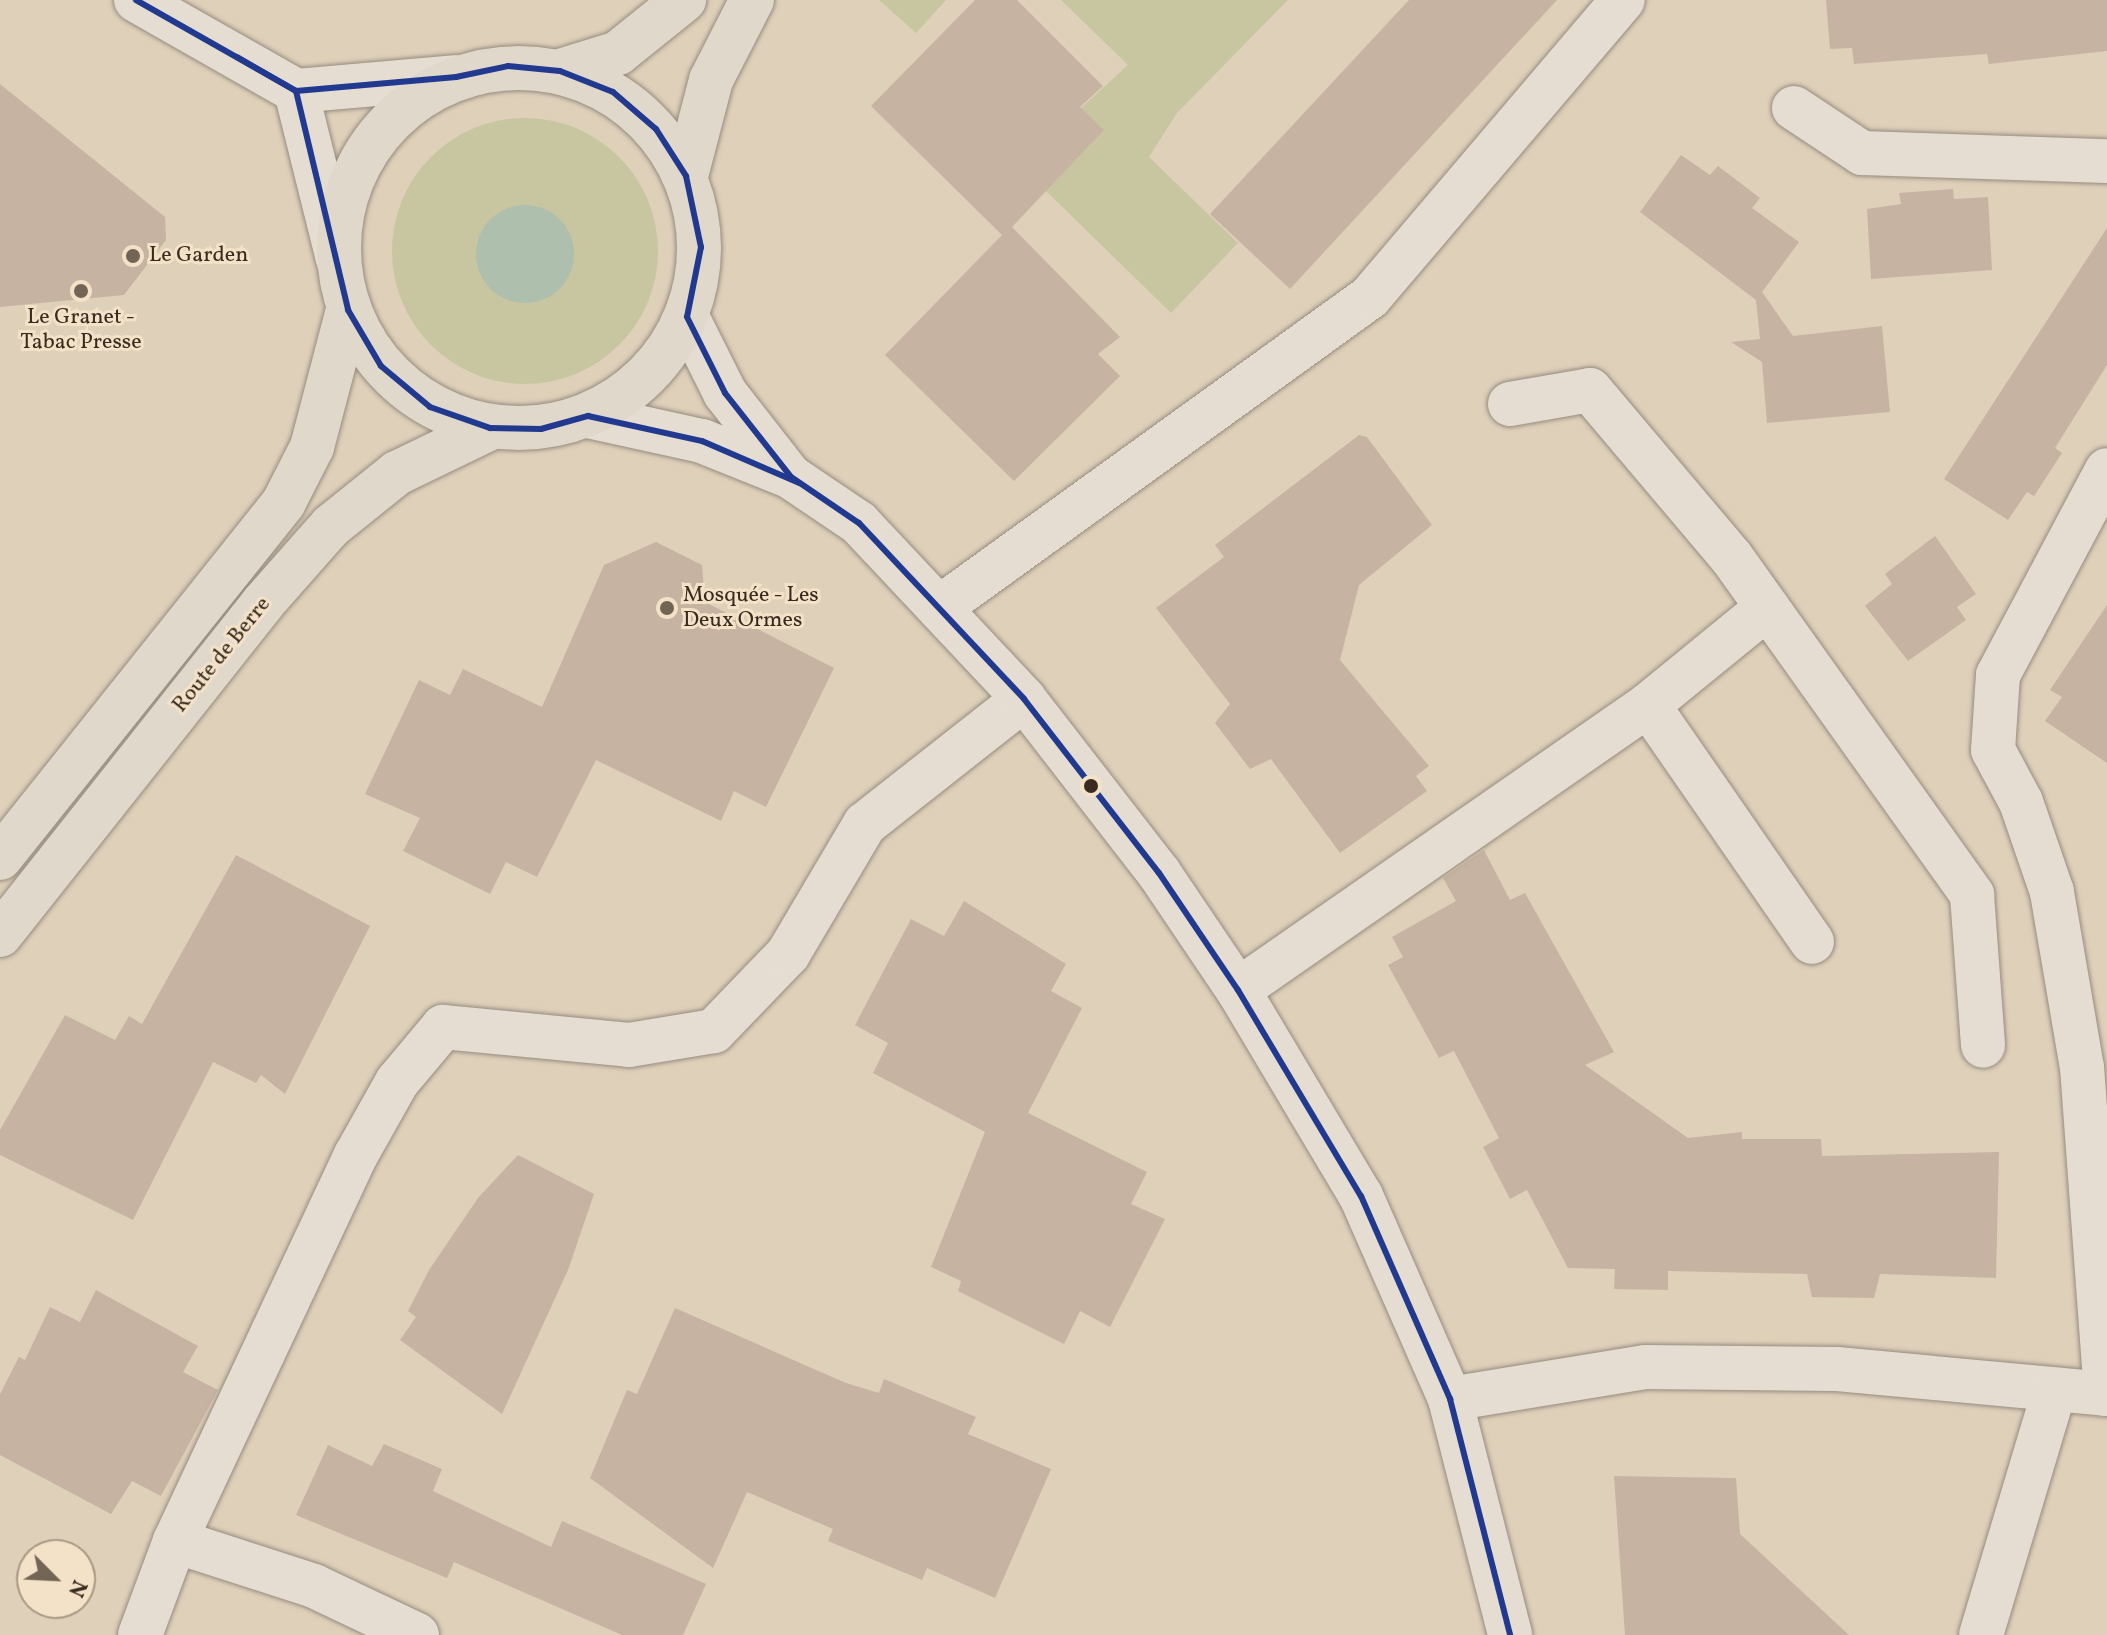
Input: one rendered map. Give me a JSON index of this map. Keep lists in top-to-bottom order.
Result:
{
  "streets": {
    "main road": ["Route de Berre"]
  },
  "places": ["Le Garden", "Le Granet - Tabac Presse", "Mosquée - Les Deux Ormes"],
  "north": "bottom right"
}
